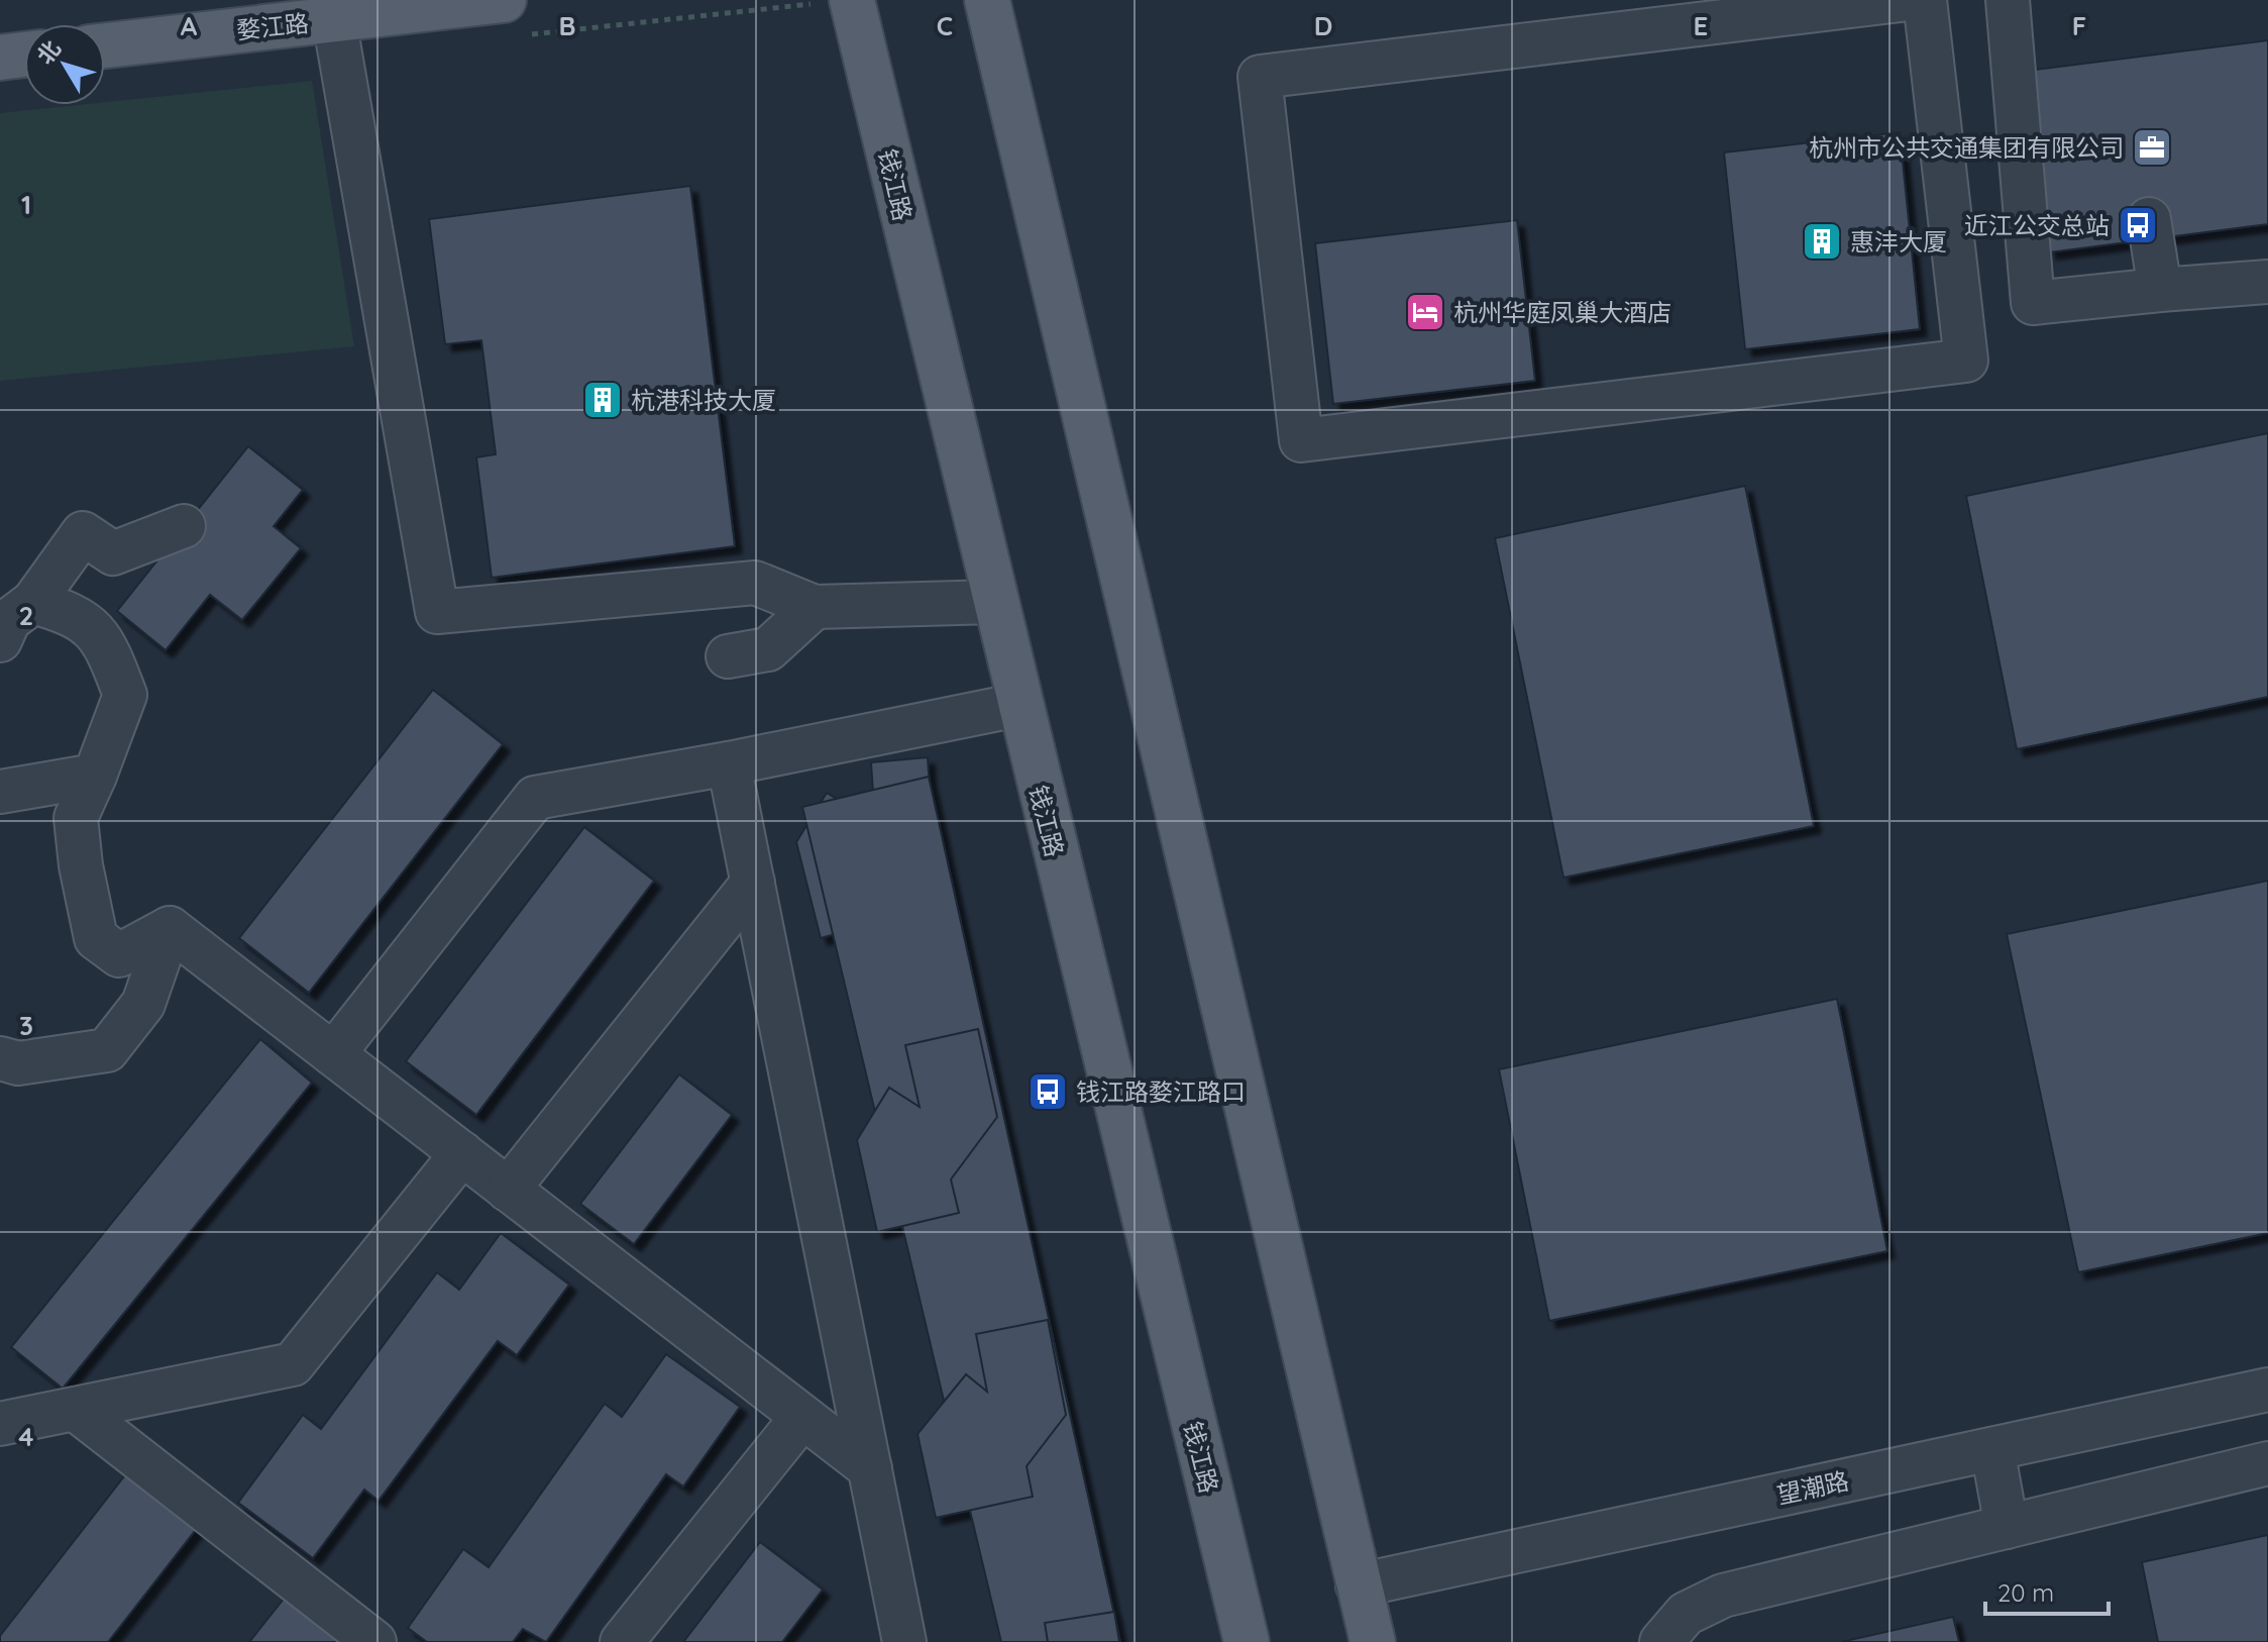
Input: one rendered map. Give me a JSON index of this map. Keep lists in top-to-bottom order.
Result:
{
  "streets": {
    "main road": ["婺江路", "钱江路"],
    "street": ["望潮路"]
  },
  "places": {
    "office": ["杭州市公共交通集团有限公司"],
    "bus stop": ["近江公交总站", "钱江路婺江路口"],
    "building": ["惠沣大厦", "杭港科技大厦"],
    "hotel": ["杭州华庭凤巢大酒店"]
  },
  "scale_bar": "20 m",
  "north": "top left",
  "grid": {
    "columns": [
      "A",
      "B",
      "C",
      "D",
      "E",
      "F"
    ],
    "rows": [
      "1",
      "2",
      "3",
      "4"
    ]
  }
}
